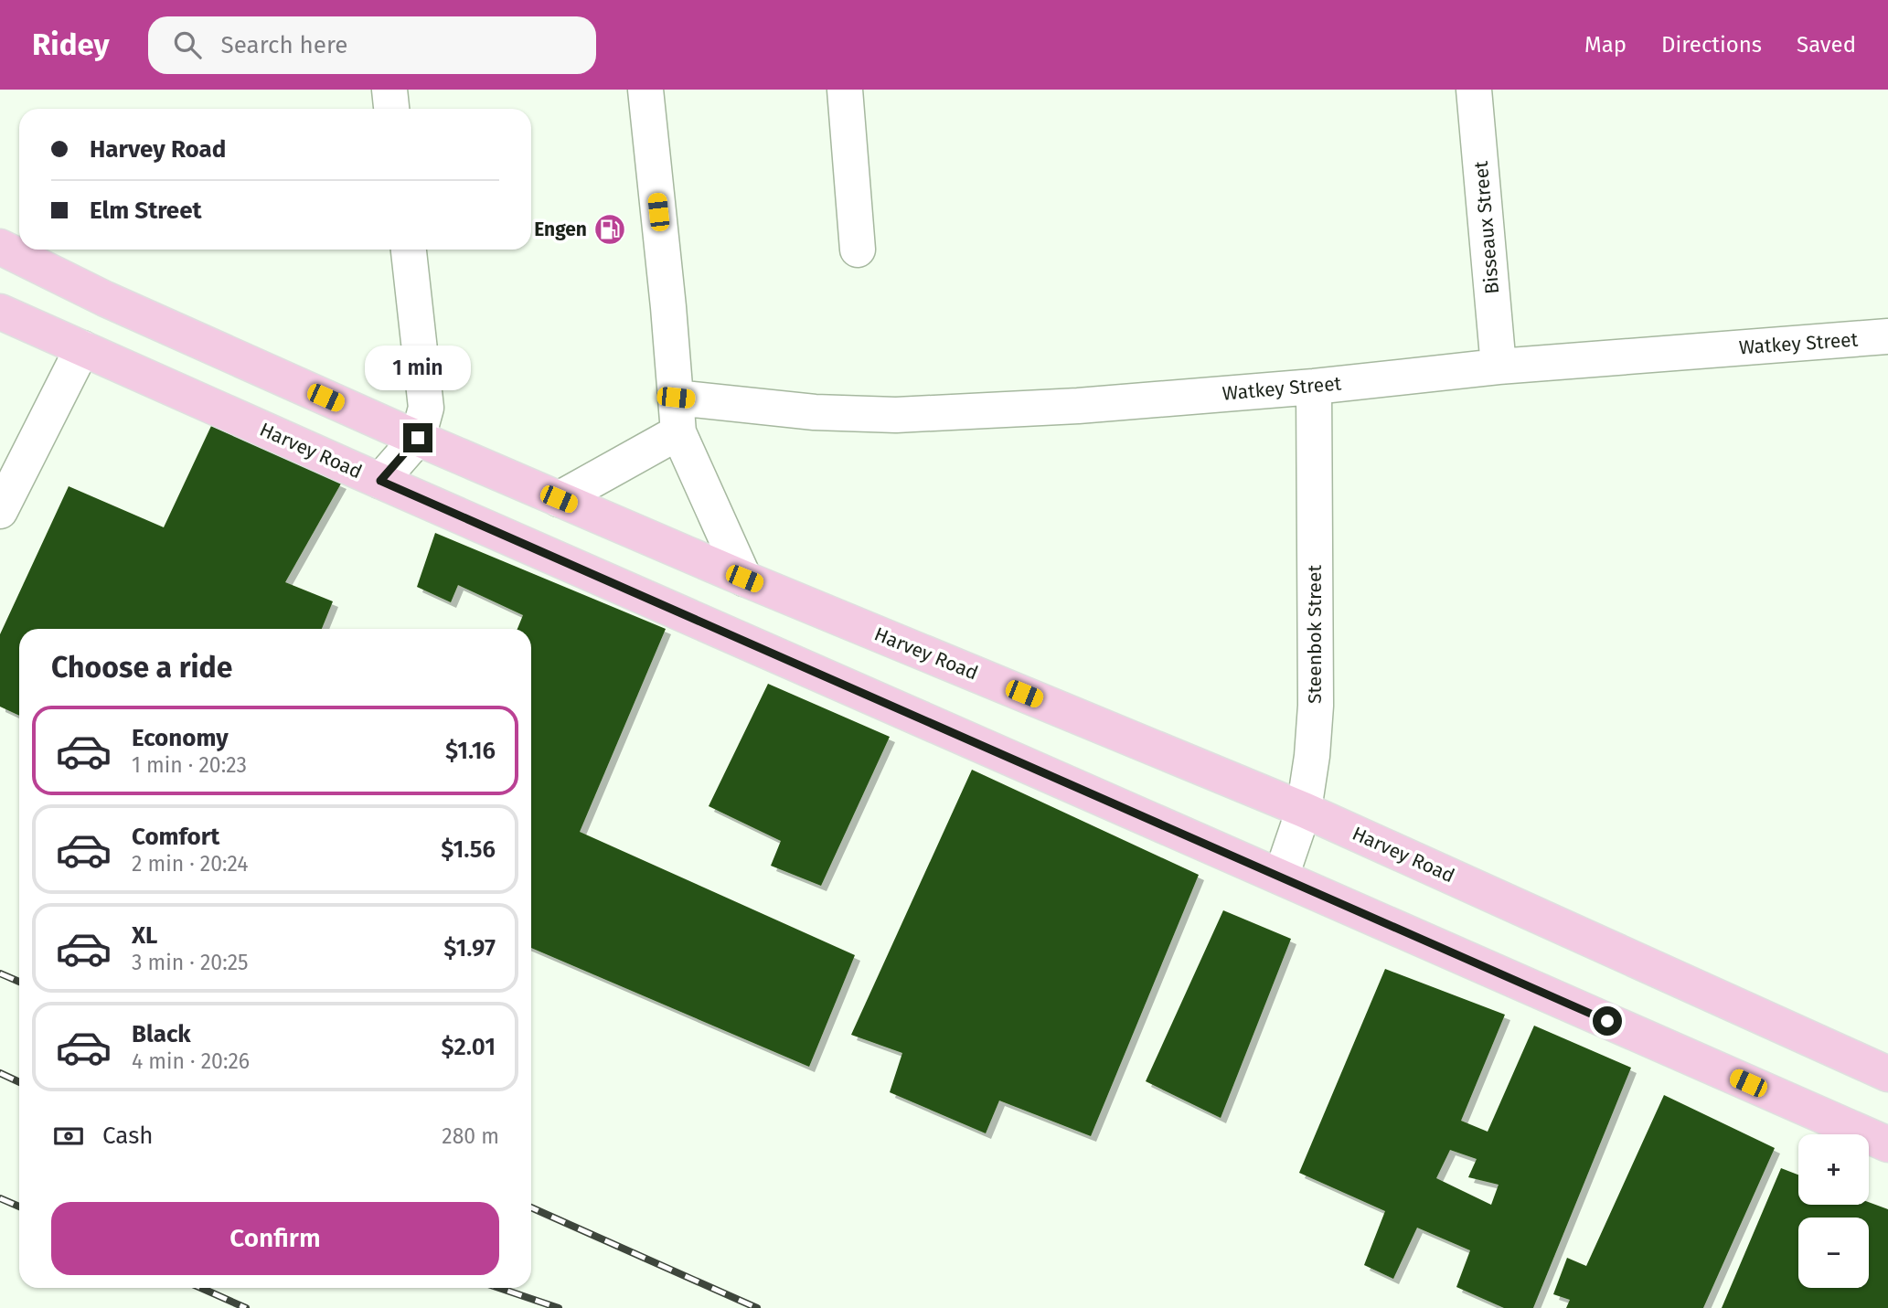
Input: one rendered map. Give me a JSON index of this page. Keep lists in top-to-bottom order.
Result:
{
  "streets": {
    "main road": ["Harvey Road"],
    "street": ["Bisseaux Street", "Watkey Street", "Steenbok Street"]
  },
  "crossings": [
    ["Bisseaux Street", "Watkey Street"],
    ["Watkey Street", "Steenbok Street"],
    ["Harvey Road", "Steenbok Street"]
  ],
  "places": {
    "fuel station": ["Engen"]
  },
  "page": {
    "header": "Ridey",
    "search": "Search here",
    "nav": ["Map", "Directions", "Saved"],
    "banner": ["Harvey Road", "Elm Street"],
    "bubble": "1 min",
    "heading": "Choose a ride",
    "list": [
      {
        "name": "Economy",
        "note": "1 min · 20:23",
        "value": "$1.16"
      },
      {
        "name": "Comfort",
        "note": "2 min · 20:24",
        "value": "$1.56"
      },
      {
        "name": "XL",
        "note": "3 min · 20:25",
        "value": "$1.97"
      },
      {
        "name": "Black",
        "note": "4 min · 20:26",
        "value": "$2.01"
      }
    ],
    "pay": ["Cash", "280 m"],
    "map_buttons": ["+", "−"],
    "buttons": "Confirm"
  }
}
